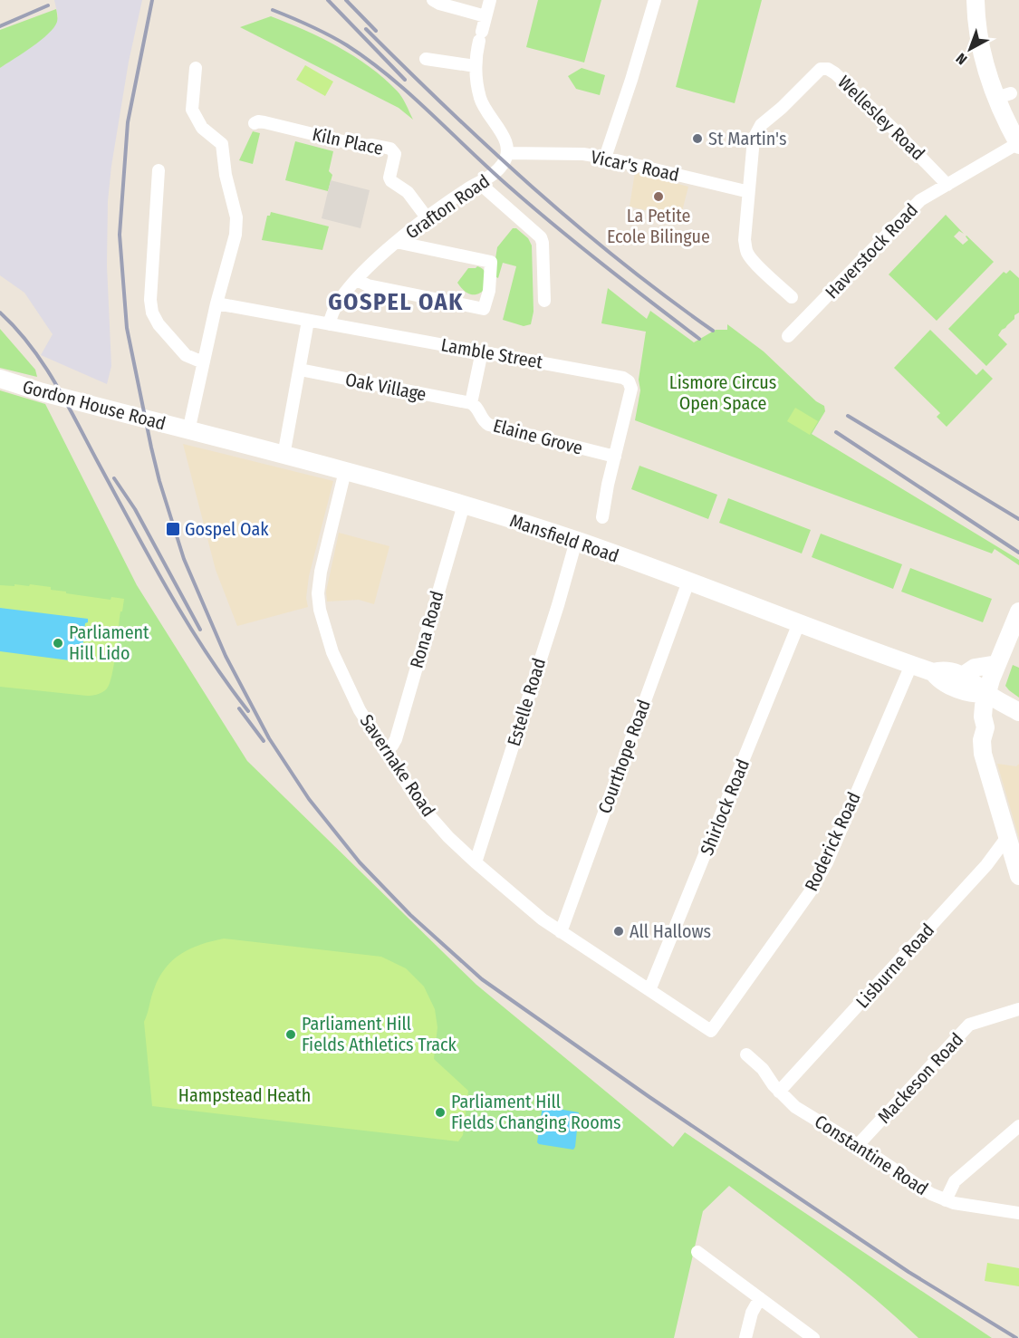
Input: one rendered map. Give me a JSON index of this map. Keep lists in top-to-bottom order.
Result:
{
  "streets": {
    "main road": ["Gordon House Road", "Mansfield Road"],
    "street": [
      "Wellesley Road",
      "Kiln Place",
      "Vicar's Road",
      "Grafton Road",
      "Haverstock Road",
      "Lamble Street",
      "Oak Village",
      "Elaine Grove",
      "Rona Road",
      "Estelle Road",
      "Courthope Road",
      "Savernake Road",
      "Shirlock Road",
      "Roderick Road",
      "Lisburne Road",
      "Mackeson Road",
      "Constantine Road"
    ]
  },
  "crossings": [
    ["Wellesley Road", "Vicar's Road"],
    ["Wellesley Road", "Haverstock Road"],
    ["Kiln Place", "Grafton Road"],
    ["Vicar's Road", "Grafton Road"],
    ["Grafton Road", "Lamble Street"],
    ["Lamble Street", "Elaine Grove"],
    ["Oak Village", "Elaine Grove"],
    ["Gordon House Road", "Mansfield Road"],
    ["Mansfield Road", "Rona Road"],
    ["Mansfield Road", "Estelle Road"],
    ["Mansfield Road", "Courthope Road"],
    ["Mansfield Road", "Savernake Road"],
    ["Mansfield Road", "Shirlock Road"],
    ["Mansfield Road", "Roderick Road"],
    ["Rona Road", "Savernake Road"],
    ["Estelle Road", "Savernake Road"],
    ["Courthope Road", "Savernake Road"],
    ["Savernake Road", "Shirlock Road"],
    ["Savernake Road", "Roderick Road"],
    ["Lisburne Road", "Constantine Road"],
    ["Mackeson Road", "Constantine Road"]
  ],
  "districts": ["GOSPEL OAK"],
  "parks": ["Lismore Circus Open Space", "Hampstead Heath"],
  "places": {
    "other": [
      "St Martin's",
      "La Petite Ecole Bilingue",
      "Parliament Hill Lido",
      "All Hallows",
      "Parliament Hill Fields Athletics Track",
      "Parliament Hill Fields Changing Rooms"
    ],
    "transit": ["Gospel Oak"]
  },
  "north": "bottom left"
}
